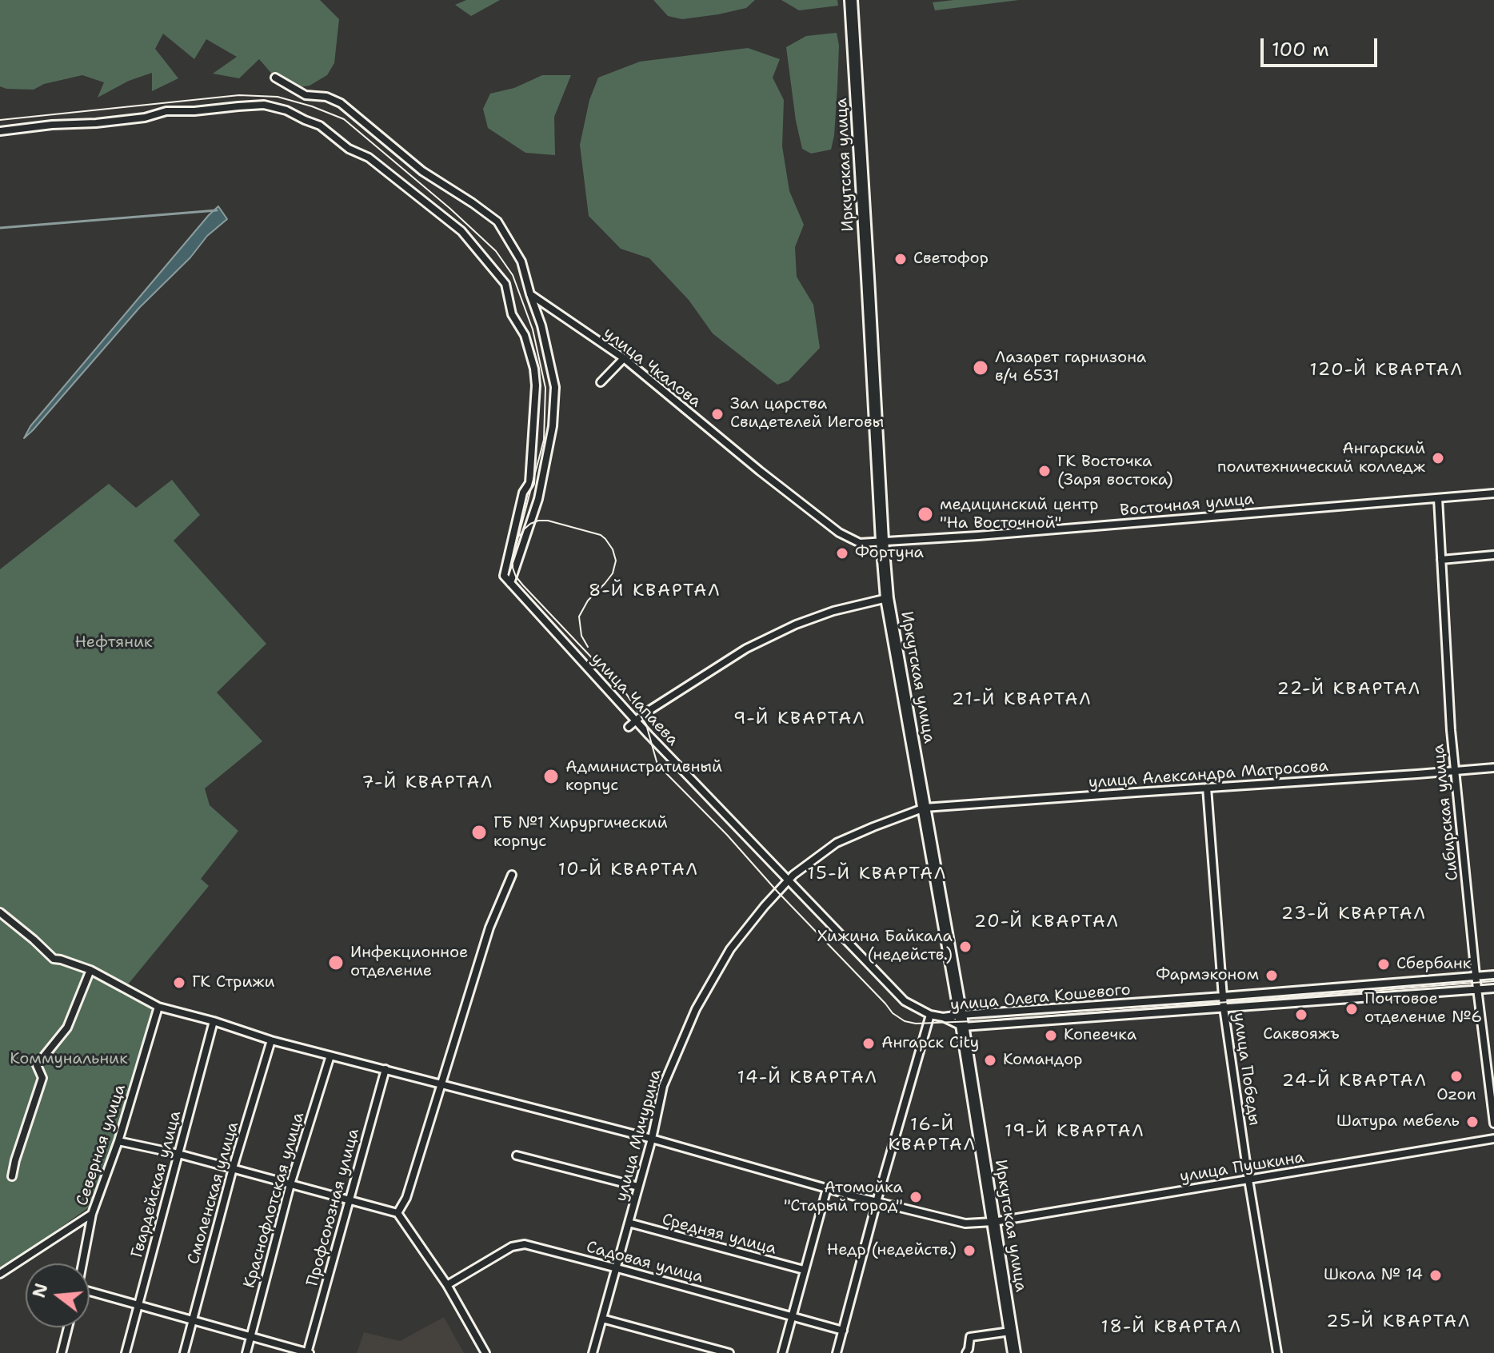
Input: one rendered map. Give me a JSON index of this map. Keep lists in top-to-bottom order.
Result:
{
  "streets": {
    "main road": ["Иркутская улица"],
    "street": [
      "улица Чкалова",
      "Восточная улица",
      "улица Чапаева",
      "улица Александра Матросова",
      "Сибирская улица",
      "улица Олега Кошевого",
      "улица Победы",
      "улица Мичурина",
      "Северная улица",
      "улица Пушкина",
      "Гвардейская улица",
      "Смоленская улица",
      "Краснофлотская улица",
      "Профсоюзная улица",
      "Средняя улица",
      "Садовая улица"
    ]
  },
  "crossings": [
    ["Иркутская улица", "улица Чкалова"],
    ["Иркутская улица", "Восточная улица"],
    ["Иркутская улица", "улица Александра Матросова"],
    ["Иркутская улица", "улица Олега Кошевого"],
    ["Иркутская улица", "улица Мичурина"],
    ["Иркутская улица", "улица Пушкина"],
    ["улица Чкалова", "Восточная улица"],
    ["Восточная улица", "Сибирская улица"],
    ["улица Чапаева", "улица Олега Кошевого"],
    ["улица Чапаева", "улица Мичурина"],
    ["улица Александра Матросова", "Сибирская улица"],
    ["улица Александра Матросова", "улица Победы"],
    ["улица Александра Матросова", "улица Мичурина"],
    ["Сибирская улица", "улица Олега Кошевого"],
    ["улица Олега Кошевого", "улица Победы"],
    ["улица Победы", "улица Пушкина"],
    ["улица Мичурина", "улица Пушкина"],
    ["улица Мичурина", "Средняя улица"],
    ["улица Мичурина", "Садовая улица"],
    ["Северная улица", "улица Пушкина"],
    ["улица Пушкина", "Гвардейская улица"],
    ["улица Пушкина", "Смоленская улица"],
    ["улица Пушкина", "Краснофлотская улица"],
    ["улица Пушкина", "Профсоюзная улица"]
  ],
  "districts": [
    "120-Й КВАРТАЛ",
    "8-Й КВАРТАЛ",
    "22-Й КВАРТАЛ",
    "21-Й КВАРТАЛ",
    "9-Й КВАРТАЛ",
    "7-Й КВАРТАЛ",
    "10-Й КВАРТАЛ",
    "15-Й КВАРТАЛ",
    "23-Й КВАРТАЛ",
    "20-Й КВАРТАЛ",
    "14-Й КВАРТАЛ",
    "24-Й КВАРТАЛ",
    "16-Й КВАРТАЛ",
    "19-Й КВАРТАЛ",
    "25-Й КВАРТАЛ",
    "18-Й КВАРТАЛ"
  ],
  "parks": ["Нефтяник", "Коммунальник"],
  "places": [
    "Светофор",
    "Лазарет гарнизона в/ч 6531",
    "Зал царства Свидетелей Иеговы",
    "Ангарский политехнический колледж",
    "ГК Восточка (Заря востока)",
    "медицинский центр \"На Восточной\"",
    "Фортуна",
    "Административный корпус",
    "ГБ №1 Хирургический корпус",
    "Хижина Байкала (недейств.)",
    "Инфекционное отделение",
    "Сбербанк",
    "Фармэконом",
    "ГК Стрижи",
    "Почтовое отделение №6",
    "Саквояжъ",
    "Копеечка",
    "Ангарск City",
    "Командор",
    "Ozon",
    "Шатура мебель",
    "Атомойка \"Старый город\"",
    "Недр (недейств.)",
    "Школа № 14"
  ],
  "scale_bar": "100 m",
  "north": "left"
}
